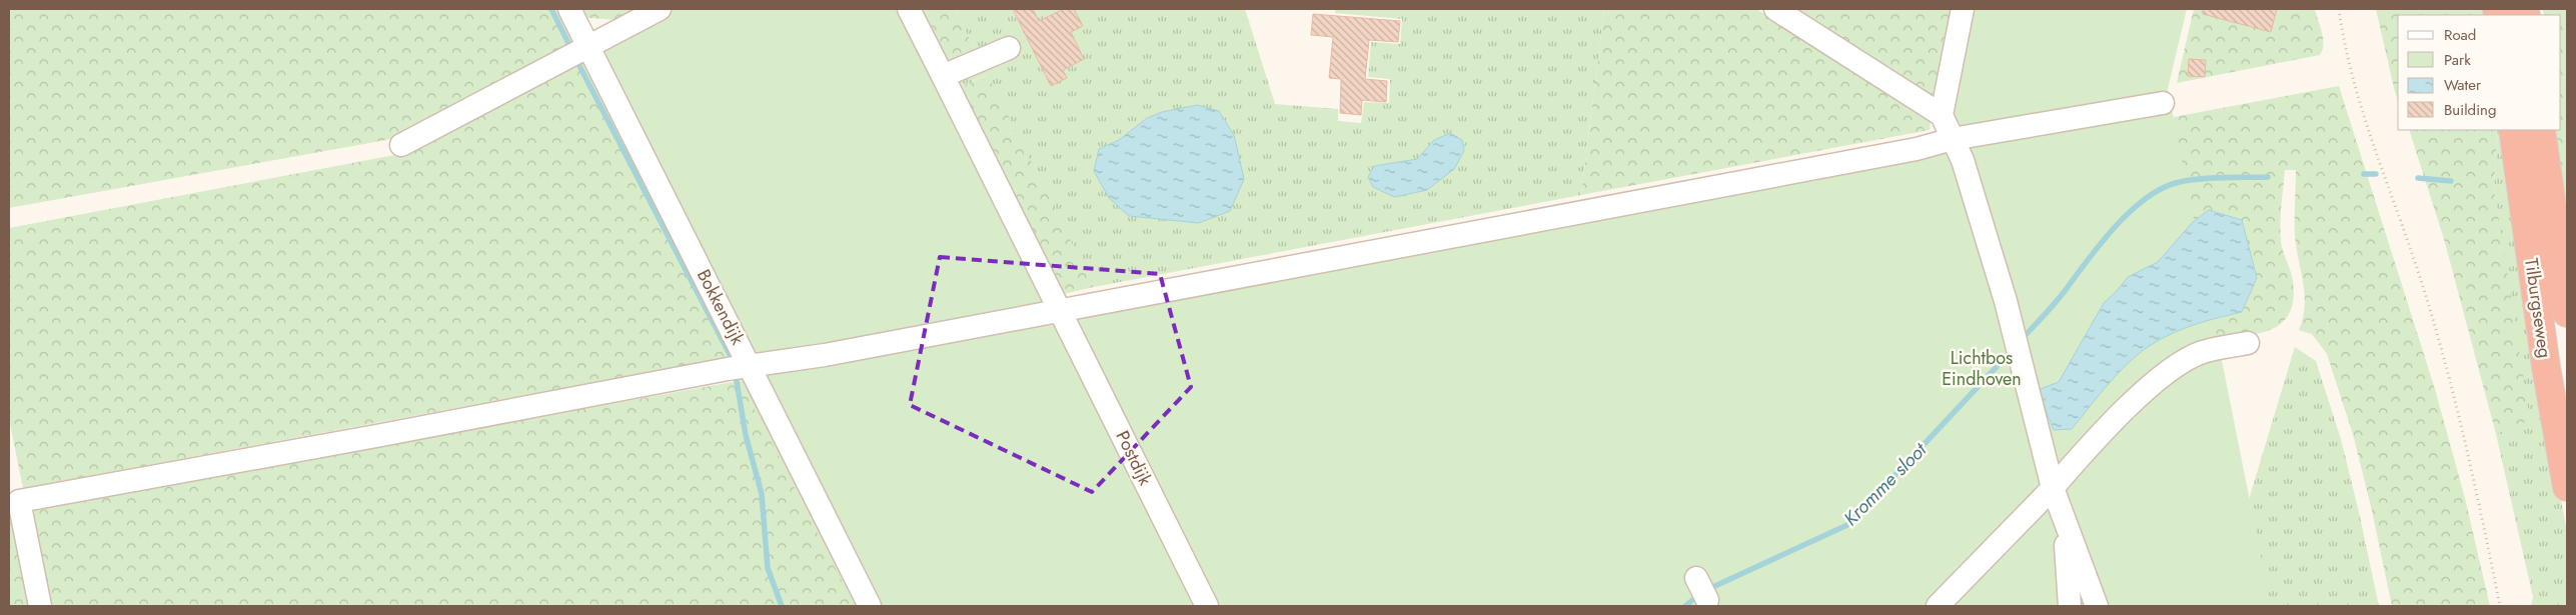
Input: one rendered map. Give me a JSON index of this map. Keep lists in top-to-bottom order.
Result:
{
  "streets": {
    "highway": ["Tilburgseweg"],
    "street": ["Bokkendijk", "Postdijk"]
  },
  "water": ["Kromme sloot"],
  "parks": ["Lichtbos Eindhoven"],
  "legend": [
    "Road",
    "Park",
    "Water",
    "Building"
  ]
}
